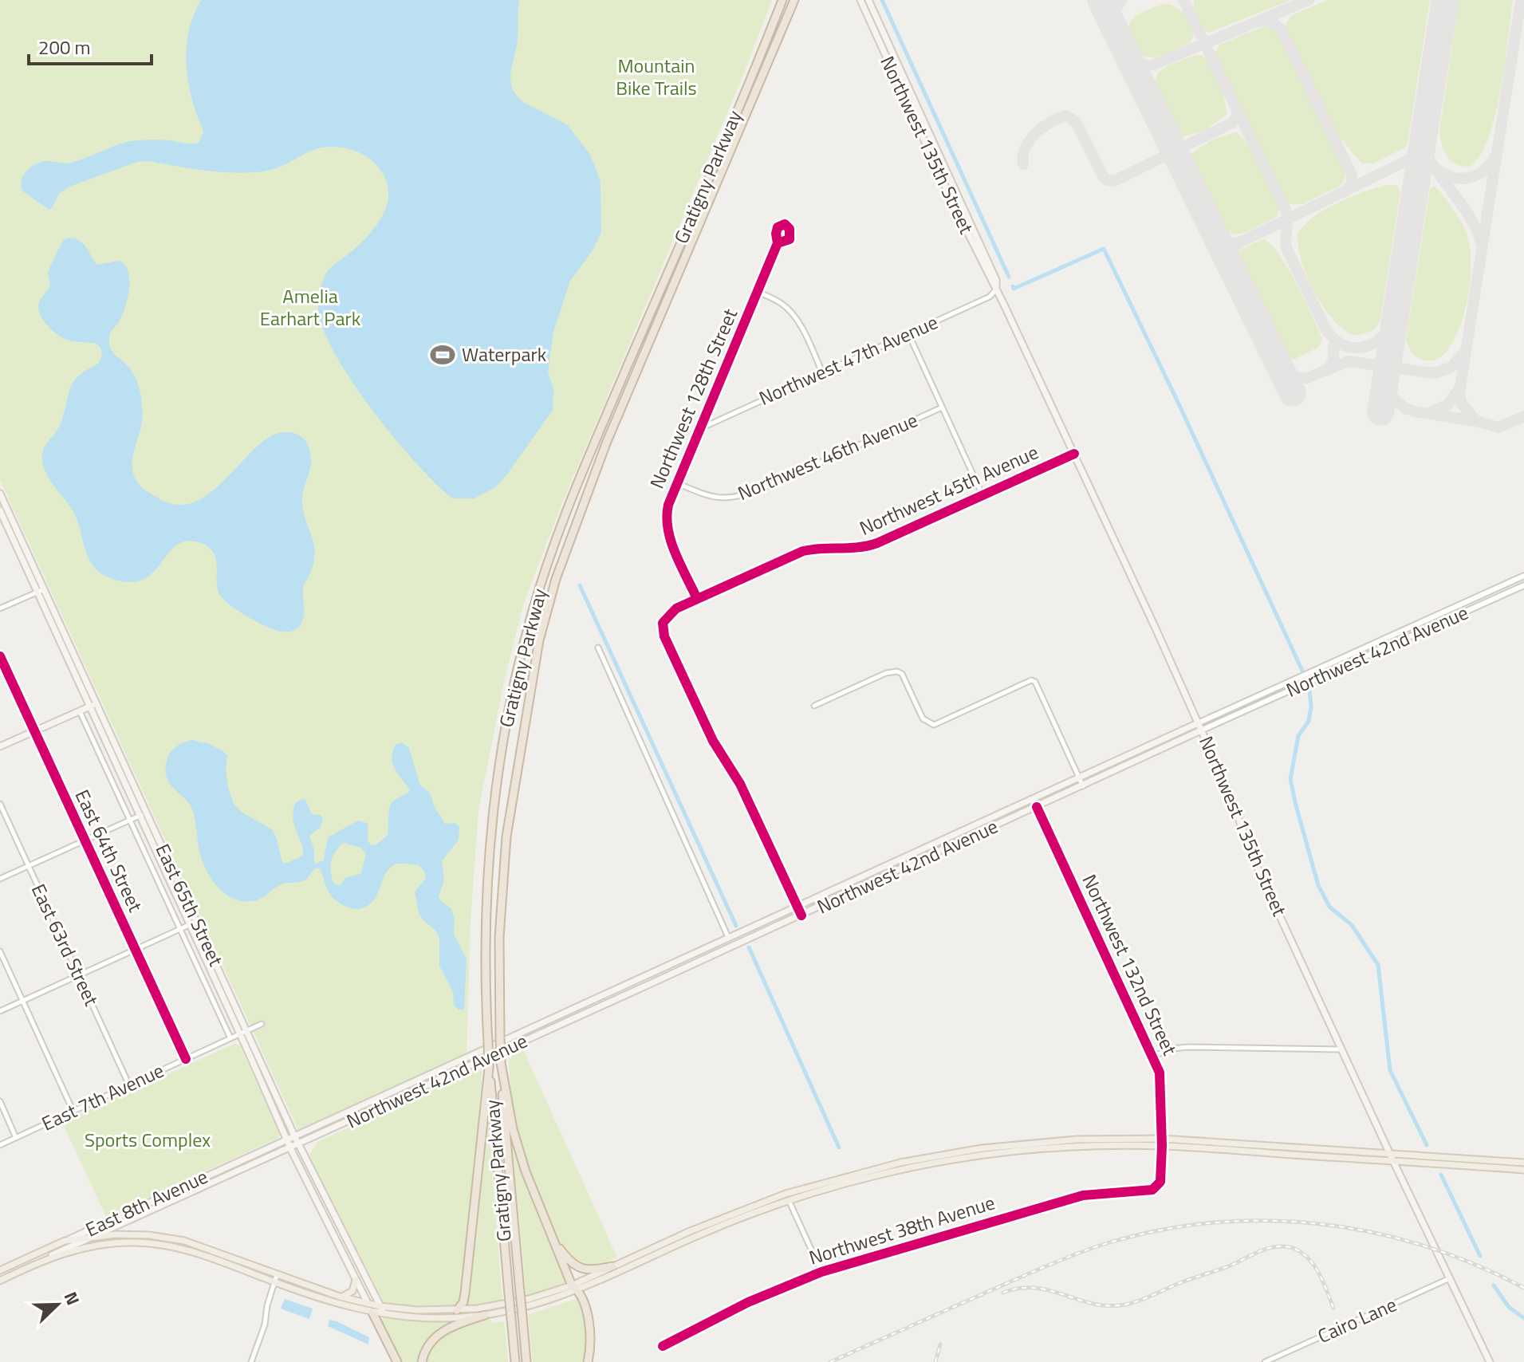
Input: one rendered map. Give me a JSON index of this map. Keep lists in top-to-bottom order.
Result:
{
  "streets": {
    "highway": ["Gratigny Parkway"],
    "main road": [
      "Northwest 135th Street",
      "Northwest 42nd Avenue",
      "East 65th Street",
      "East 8th Avenue"
    ],
    "street": [
      "Northwest 47th Avenue",
      "Northwest 128th Street",
      "Northwest 46th Avenue",
      "Northwest 45th Avenue",
      "East 64th Street",
      "East 63rd Street",
      "Northwest 132nd Street",
      "East 7th Avenue",
      "Northwest 38th Avenue",
      "Cairo Lane"
    ]
  },
  "crossings": [
    ["Northwest 135th Street", "Northwest 47th Avenue"],
    ["Northwest 135th Street", "Northwest 45th Avenue"],
    ["Northwest 135th Street", "Northwest 42nd Avenue"],
    ["Northwest 135th Street", "Cairo Lane"],
    ["Northwest 47th Avenue", "Northwest 128th Street"],
    ["Northwest 128th Street", "Northwest 46th Avenue"],
    ["Northwest 128th Street", "Northwest 45th Avenue"],
    ["Northwest 45th Avenue", "Northwest 42nd Avenue"],
    ["Northwest 42nd Avenue", "East 65th Street"],
    ["Northwest 42nd Avenue", "Northwest 132nd Street"],
    ["Northwest 42nd Avenue", "East 8th Avenue"],
    ["East 64th Street", "East 7th Avenue"],
    ["East 65th Street", "East 7th Avenue"],
    ["East 65th Street", "East 8th Avenue"],
    ["East 63rd Street", "East 7th Avenue"],
    ["Northwest 132nd Street", "Northwest 38th Avenue"]
  ],
  "parks": ["Mountain Bike Trails", "Amelia Earhart Park", "Sports Complex"],
  "places": {
    "sports": ["Waterpark"]
  },
  "scale_bar": "200 m",
  "north": "top right"
}
